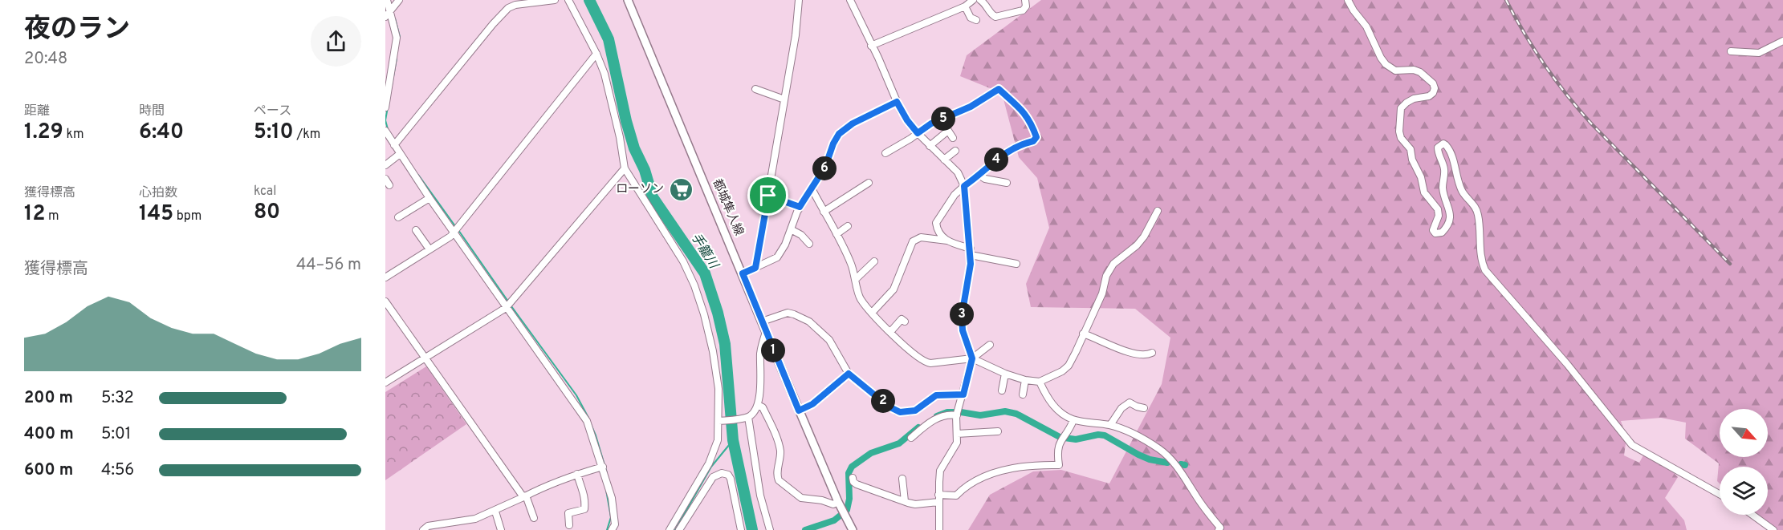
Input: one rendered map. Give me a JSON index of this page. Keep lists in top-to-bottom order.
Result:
{
  "streets": {
    "main road": ["都城隼人線"]
  },
  "water": ["手籠川"],
  "places": {
    "supermarket": ["ローソン"]
  },
  "north": "bottom right",
  "page": {
    "heading": ["夜のラン", "20:48"],
    "stats": [
      ["距離", "1.29 km"],
      ["時間", "6:40"],
      ["ペース", "5:10 /km"],
      ["獲得標高", "12 m"],
      ["心拍数", "145 bpm"],
      ["kcal", "80"]
    ],
    "pins": [
      "5",
      "4",
      "6",
      "3",
      "1",
      "2"
    ],
    "chart": ["獲得標高", "44–56 m"],
    "list": [
      {
        "name": "200 m",
        "note": "5:32"
      },
      {
        "name": "400 m",
        "note": "5:01"
      },
      {
        "name": "600 m",
        "note": "4:56"
      }
    ]
  }
}
